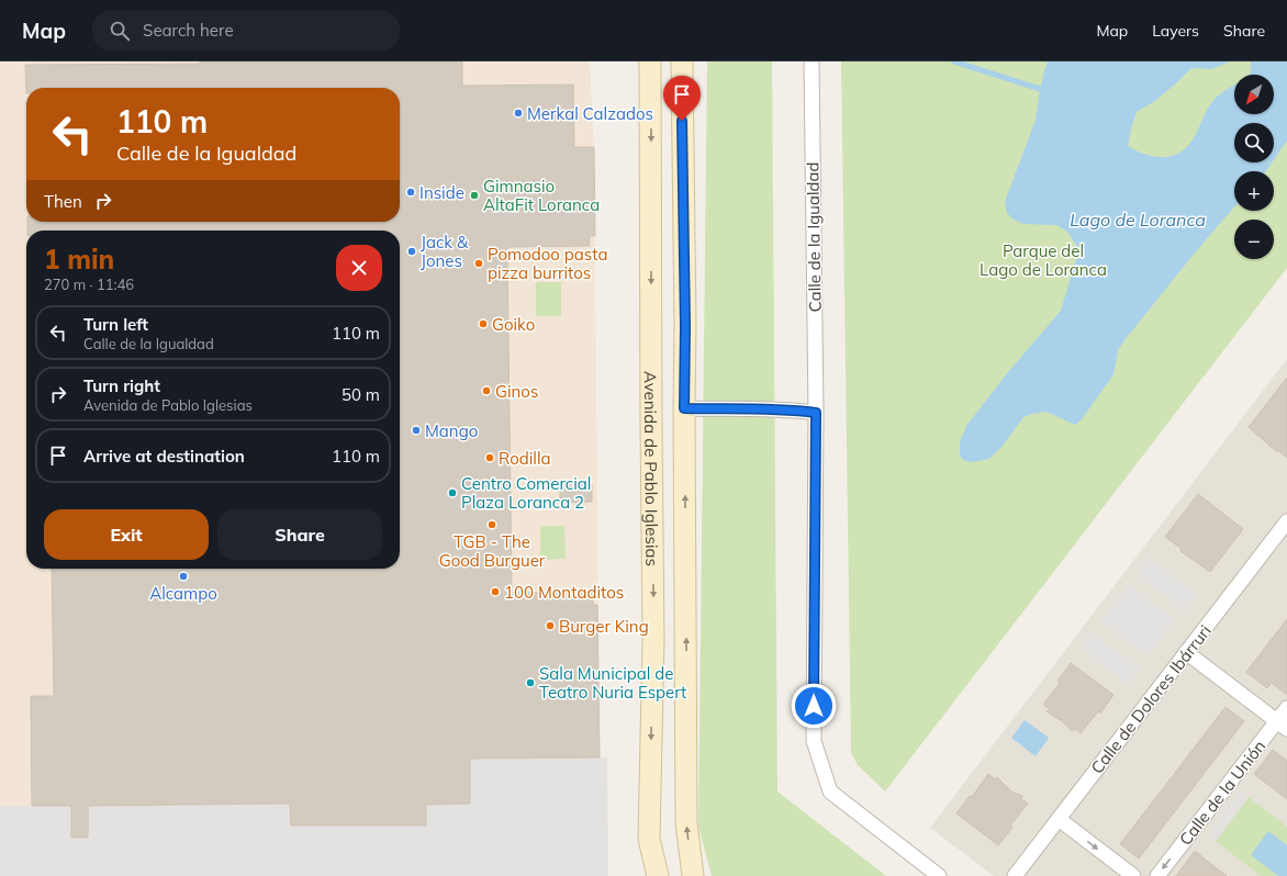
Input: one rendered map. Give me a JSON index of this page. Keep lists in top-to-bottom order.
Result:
{
  "streets": {
    "main road": ["Avenida de Pablo Iglesias"],
    "street": ["Calle de la Igualdad", "Calle de Dolores Ibárruri", "Calle de la Unión"]
  },
  "one_way": ["Calle de la Unión"],
  "water": ["Lago de Loranca"],
  "parks": ["Parque del Lago de Loranca"],
  "places": [
    "Merkal Calzados",
    "Inside",
    "Gimnasio AltaFit Loranca",
    "Jack & Jones",
    "Pomodoo pasta pizza burritos",
    "Goiko",
    "Ginos",
    "Mango",
    "Rodilla",
    "Centro Comercial Plaza Loranca 2",
    "TGB - The Good Burguer",
    "Alcampo",
    "100 Montaditos",
    "Burger King",
    "Sala Municipal de Teatro Nuria Espert"
  ],
  "north": "bottom left",
  "page": {
    "header": "Map",
    "search": "Search here",
    "nav": ["Map", "Layers", "Share"],
    "map_buttons": ["+", "−"],
    "turn": ["110 m", "Calle de la Igualdad"],
    "then": "Then",
    "heading": ["1 min", "270 m · 11:46"],
    "list": [
      {
        "name": "Turn left",
        "note": "Calle de la Igualdad",
        "value": "110 m"
      },
      {
        "name": "Turn right",
        "note": "Avenida de Pablo Iglesias",
        "value": "50 m"
      },
      {
        "name": "Arrive at destination",
        "value": "110 m"
      }
    ],
    "buttons": ["Exit", "Share"]
  }
}
